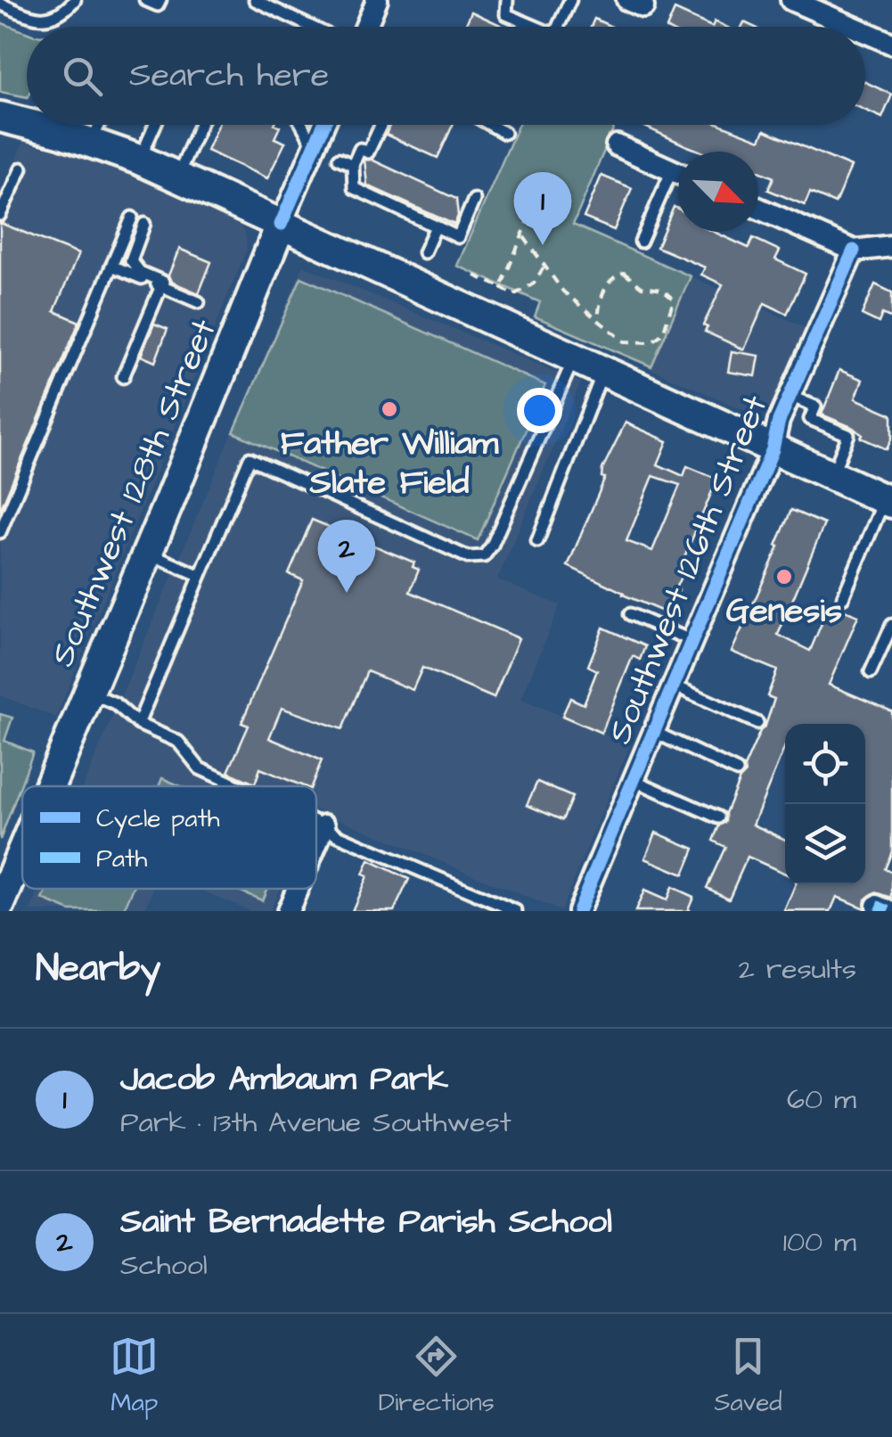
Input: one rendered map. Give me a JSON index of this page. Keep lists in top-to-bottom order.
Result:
{
  "streets": {
    "main road": ["Southwest 128th Street"],
    "street": ["Southwest 126th Street"]
  },
  "places": ["Father William Slate Field", "Genesis"],
  "legend": ["Cycle path", "Path"],
  "north": "bottom right",
  "page": {
    "search": "Search here",
    "pins": ["1", "2"],
    "heading": ["Nearby", "2 results"],
    "list": [
      {
        "mark": "1",
        "name": "Jacob Ambaum Park",
        "note": "Park · 13th Avenue Southwest",
        "value": "60 m"
      },
      {
        "mark": "2",
        "name": "Saint Bernadette Parish School",
        "note": "School",
        "value": "100 m"
      }
    ],
    "nav": ["Map", "Directions", "Saved"]
  }
}
